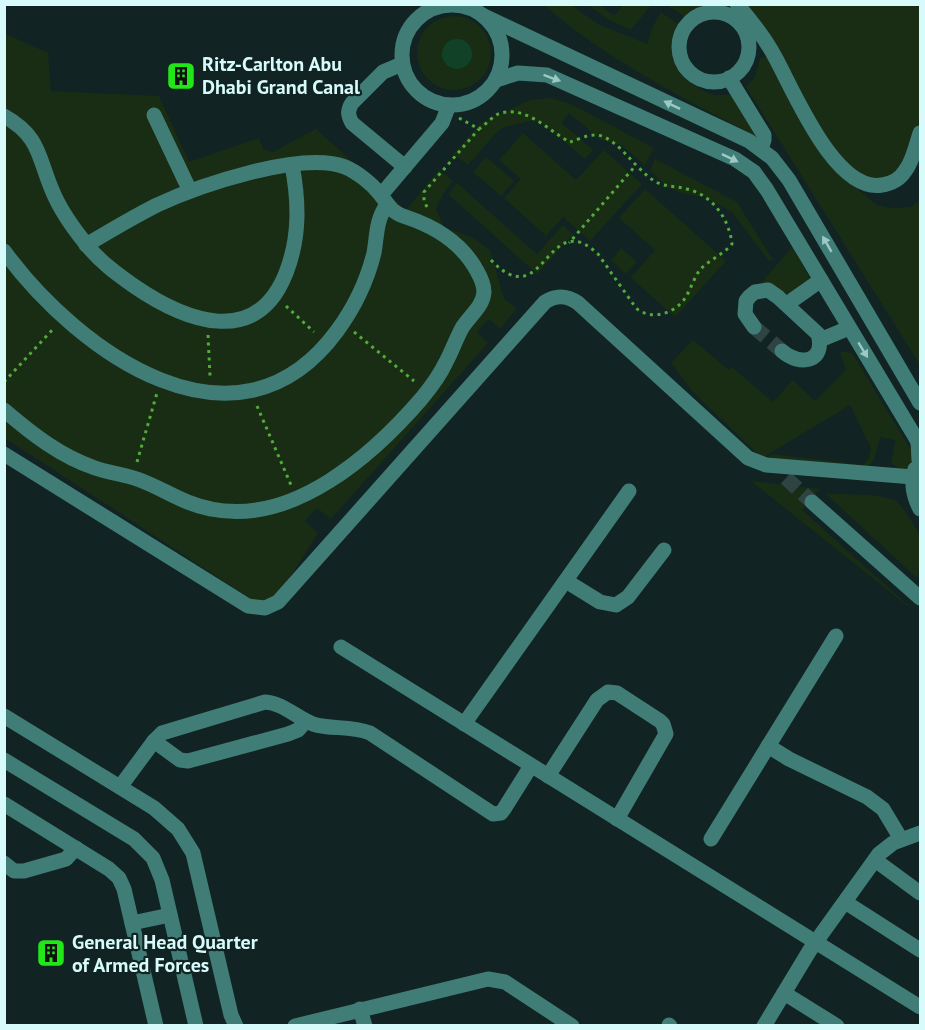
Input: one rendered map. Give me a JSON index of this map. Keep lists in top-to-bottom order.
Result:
{
  "places": {
    "building": ["Ritz-Carlton Abu Dhabi Grand Canal", "General Head Quarter of Armed Forces"]
  }
}
